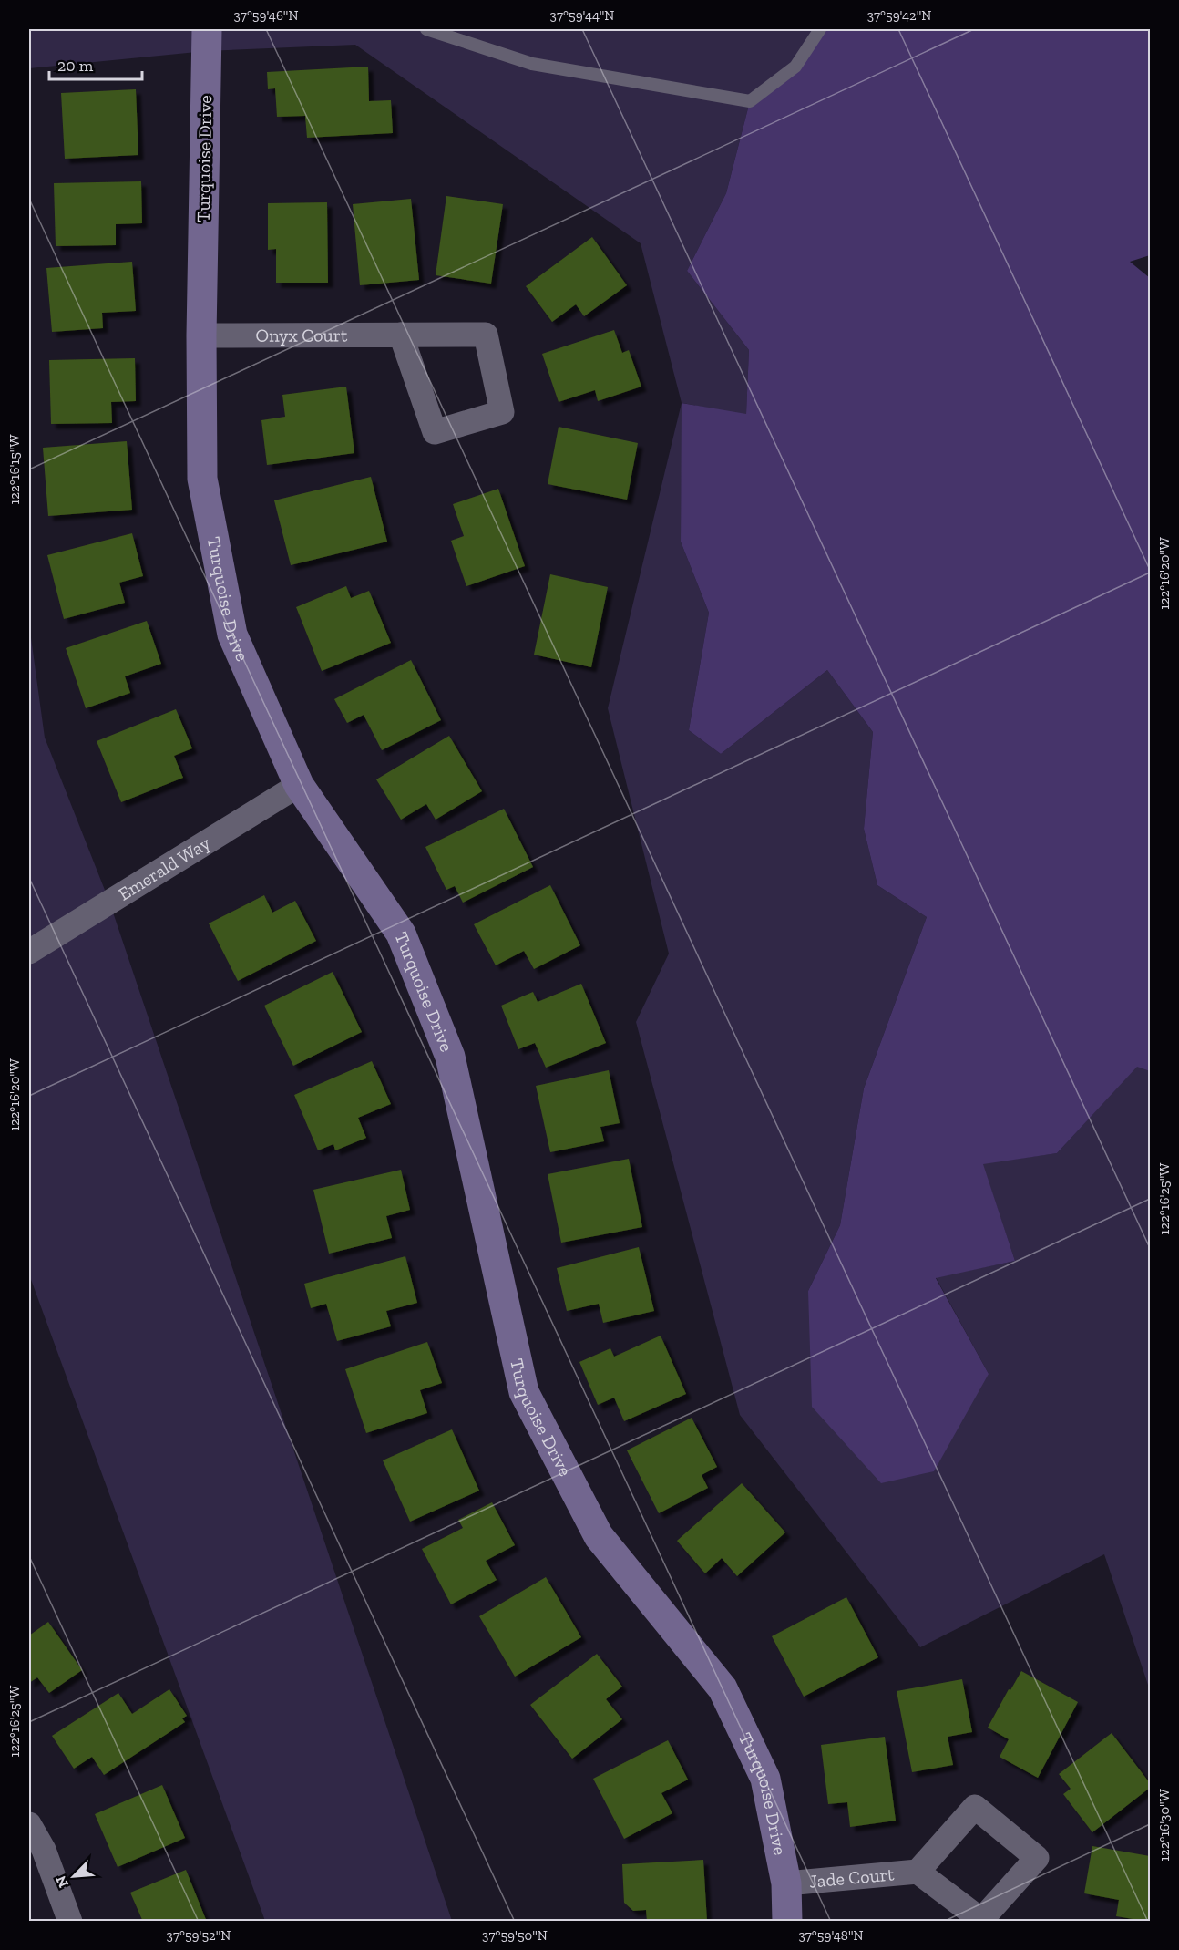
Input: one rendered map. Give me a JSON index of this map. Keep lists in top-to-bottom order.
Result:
{
  "streets": {
    "street": [
      "Turquoise Drive",
      "Onyx Court",
      "Emerald Way",
      "Jade Court"
    ]
  },
  "crossings": [
    ["Turquoise Drive", "Onyx Court"],
    ["Turquoise Drive", "Emerald Way"],
    ["Turquoise Drive", "Jade Court"]
  ],
  "scale_bar": "20 m",
  "north": "bottom left",
  "coordinates": [
    "37°59'46\"N",
    "37°59'44\"N",
    "37°59'42\"N",
    "122°16'15\"W",
    "122°16'20\"W",
    "122°16'25\"W",
    "122°16'30\"W",
    "37°59'52\"N",
    "37°59'50\"N",
    "37°59'48\"N"
  ]
}
